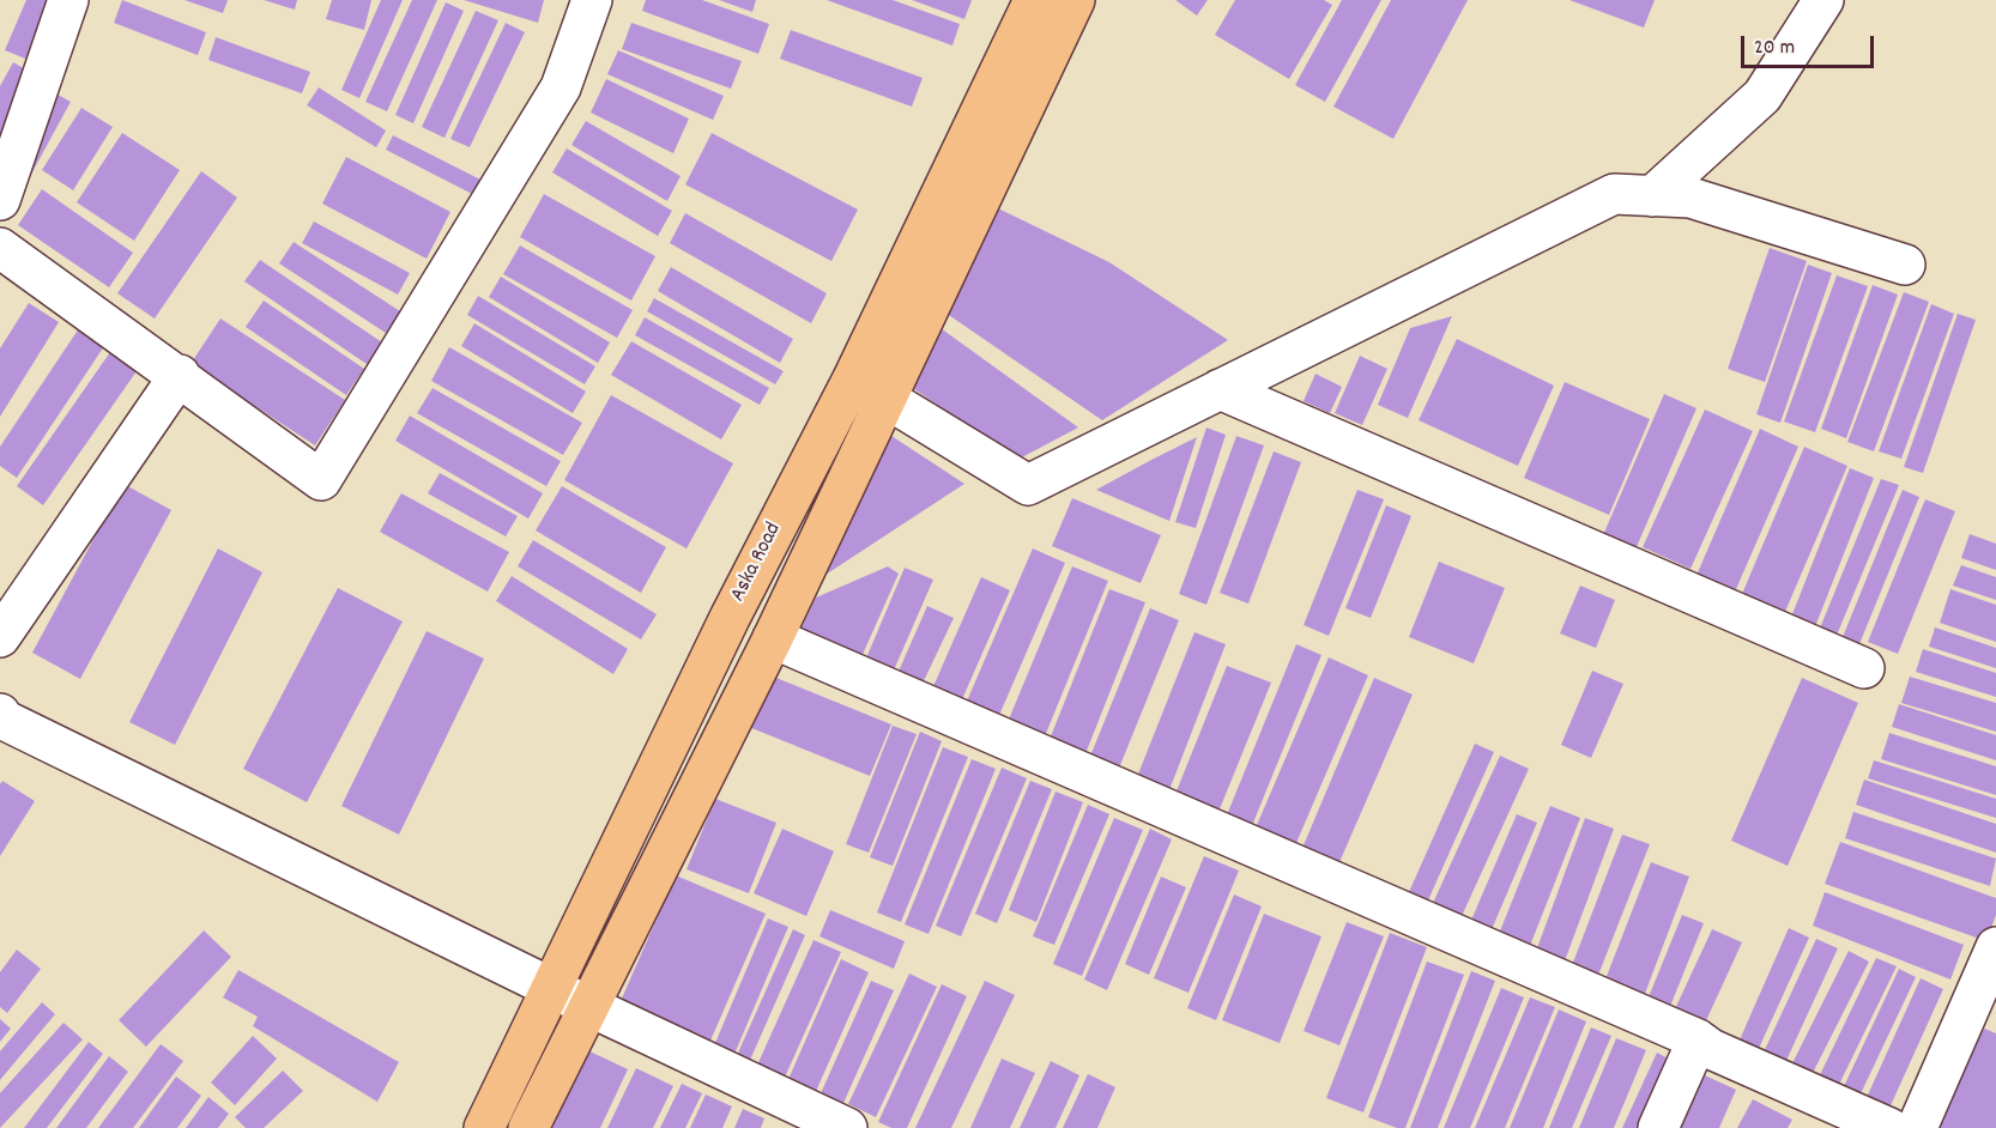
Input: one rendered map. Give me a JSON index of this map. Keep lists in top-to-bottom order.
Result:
{
  "streets": {
    "highway": ["Aska Road"]
  },
  "scale_bar": "20 m"
}
